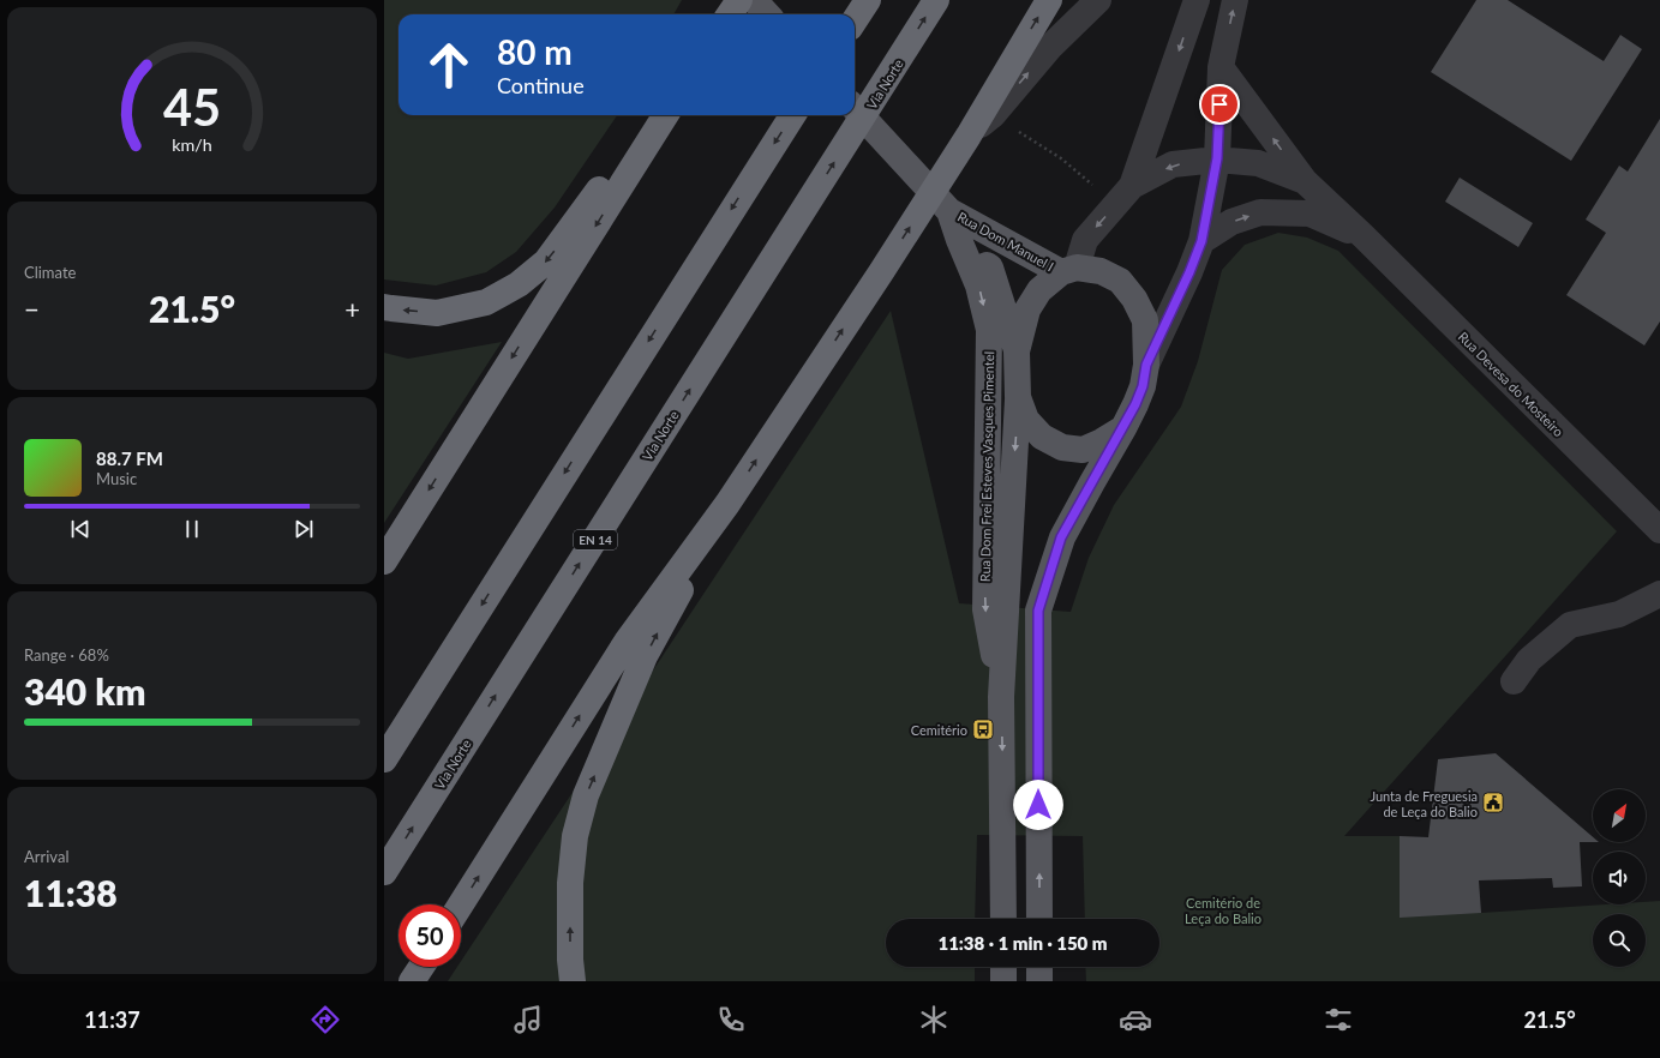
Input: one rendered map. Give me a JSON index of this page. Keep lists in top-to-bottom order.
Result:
{
  "streets": {
    "highway": ["Via Norte", "EN 14"],
    "main road": ["Rua Dom Manuel I", "Rua Dom Frei Esteves Vasques Pimentel"],
    "street": ["Rua Devesa do Mosteiro"]
  },
  "crossings": [
    ["Rua Dom Manuel I", "Rua Dom Frei Esteves Vasques Pimentel"]
  ],
  "parks": ["Cemitério de Leça do Balio"],
  "places": {
    "bus stop": ["Cemitério"],
    "public building": ["Junta de Freguesia de Leça do Balio"]
  },
  "north": "top right",
  "page": {
    "turn": ["80 m", "Continue"],
    "tile": [
      "Climate",
      ["Range · 68%", "340 km"],
      ["Arrival", "11:38"]
    ],
    "heat": ["−", "21.5°", "+"],
    "song": ["88.7 FM", "Music"],
    "limit": "50",
    "trip": "11:38 · 1 min · 150 m",
    "tabs": ["11:37", "21.5°"],
    "gauge": ["45", "km/h"]
  }
}
